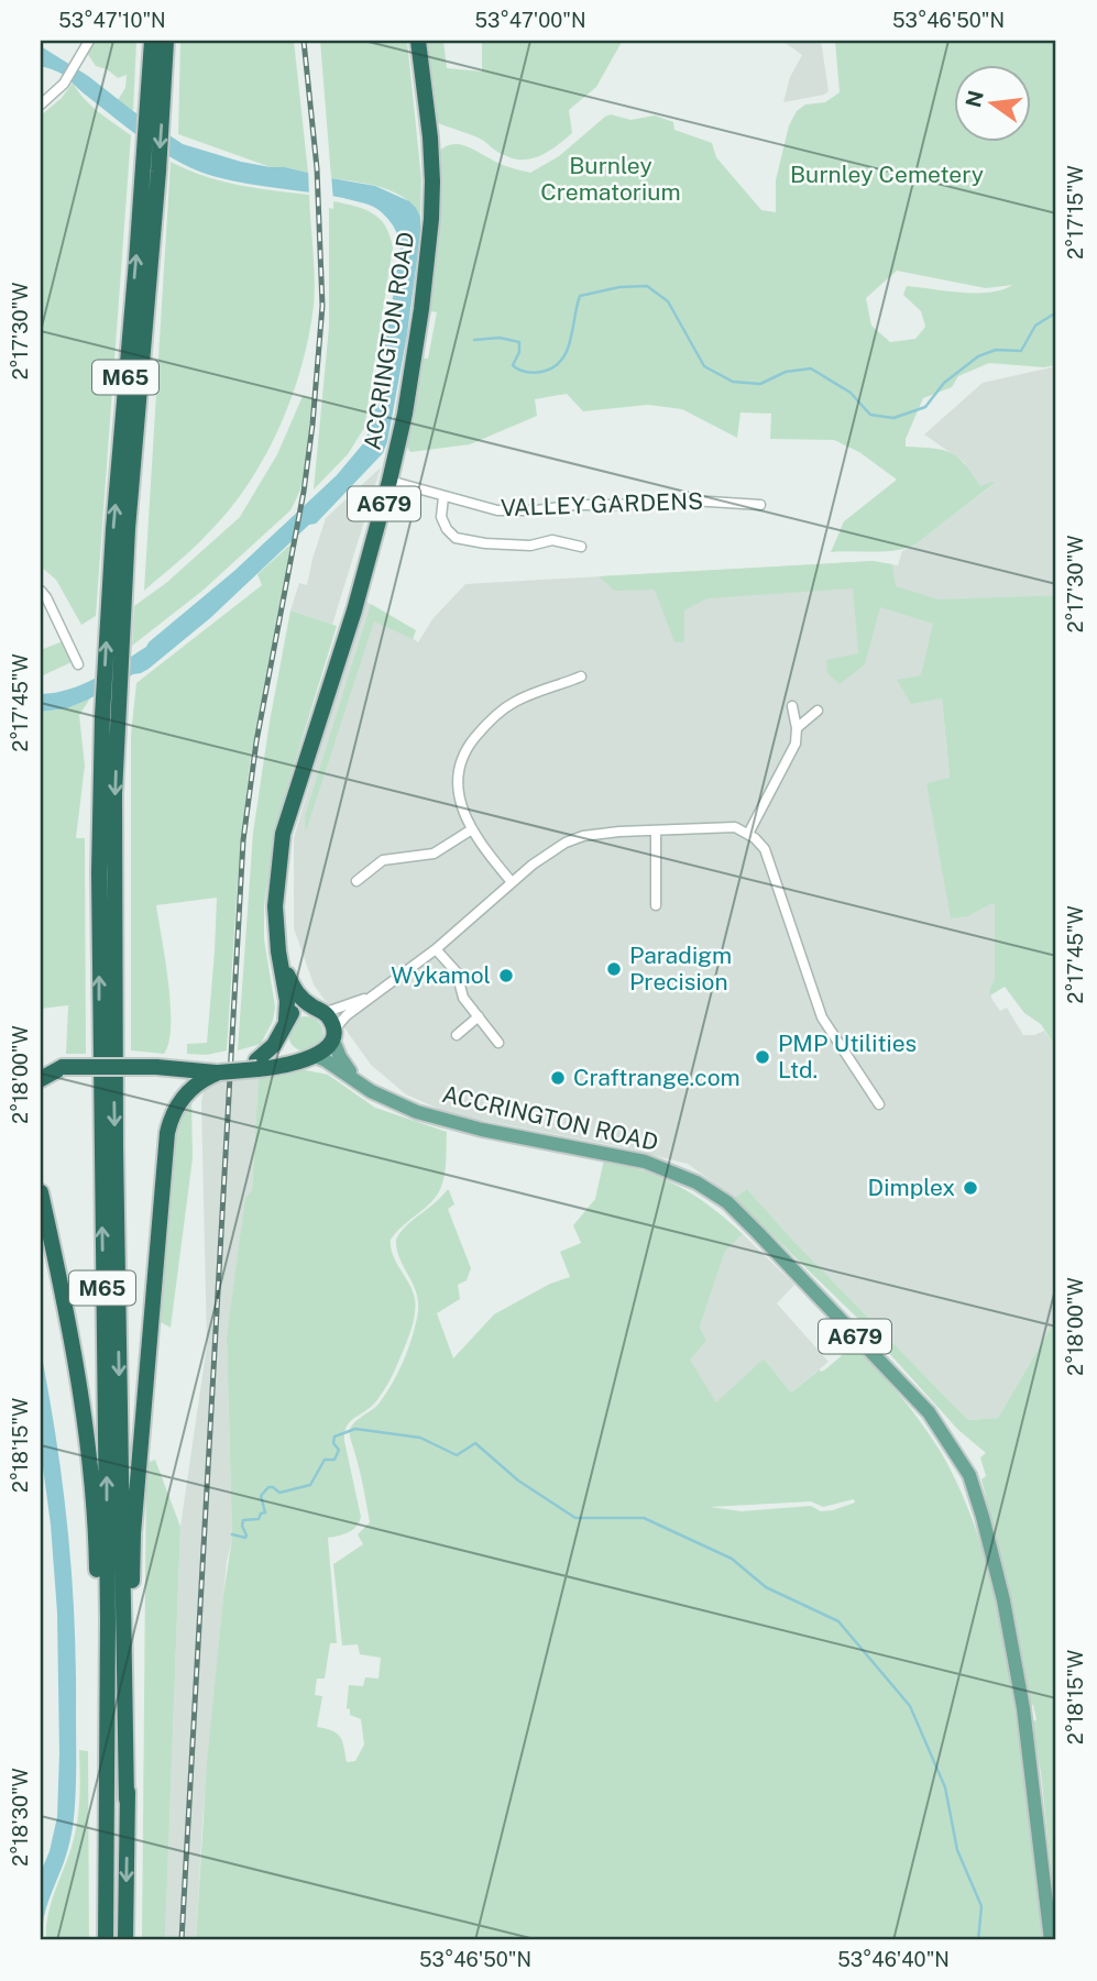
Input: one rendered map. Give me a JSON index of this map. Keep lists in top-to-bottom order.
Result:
{
  "streets": {
    "highway": ["ACCRINGTON ROAD", "M65", "A679"],
    "street": ["VALLEY GARDENS"]
  },
  "crossings": [
    ["ACCRINGTON ROAD", "A679"],
    ["ACCRINGTON ROAD", "VALLEY GARDENS"]
  ],
  "parks": ["Burnley Crematorium", "Burnley Cemetery"],
  "places": [
    "Paradigm Precision",
    "Wykamol",
    "PMP Utilities Ltd.",
    "Craftrange.com",
    "Dimplex"
  ],
  "north": "left",
  "coordinates": [
    "53°47'10\"N",
    "53°47'00\"N",
    "53°46'50\"N",
    "2°17'15\"W",
    "2°17'30\"W",
    "2°17'45\"W",
    "2°18'00\"W",
    "2°18'15\"W",
    "2°18'30\"W",
    "53°46'40\"N"
  ]
}
